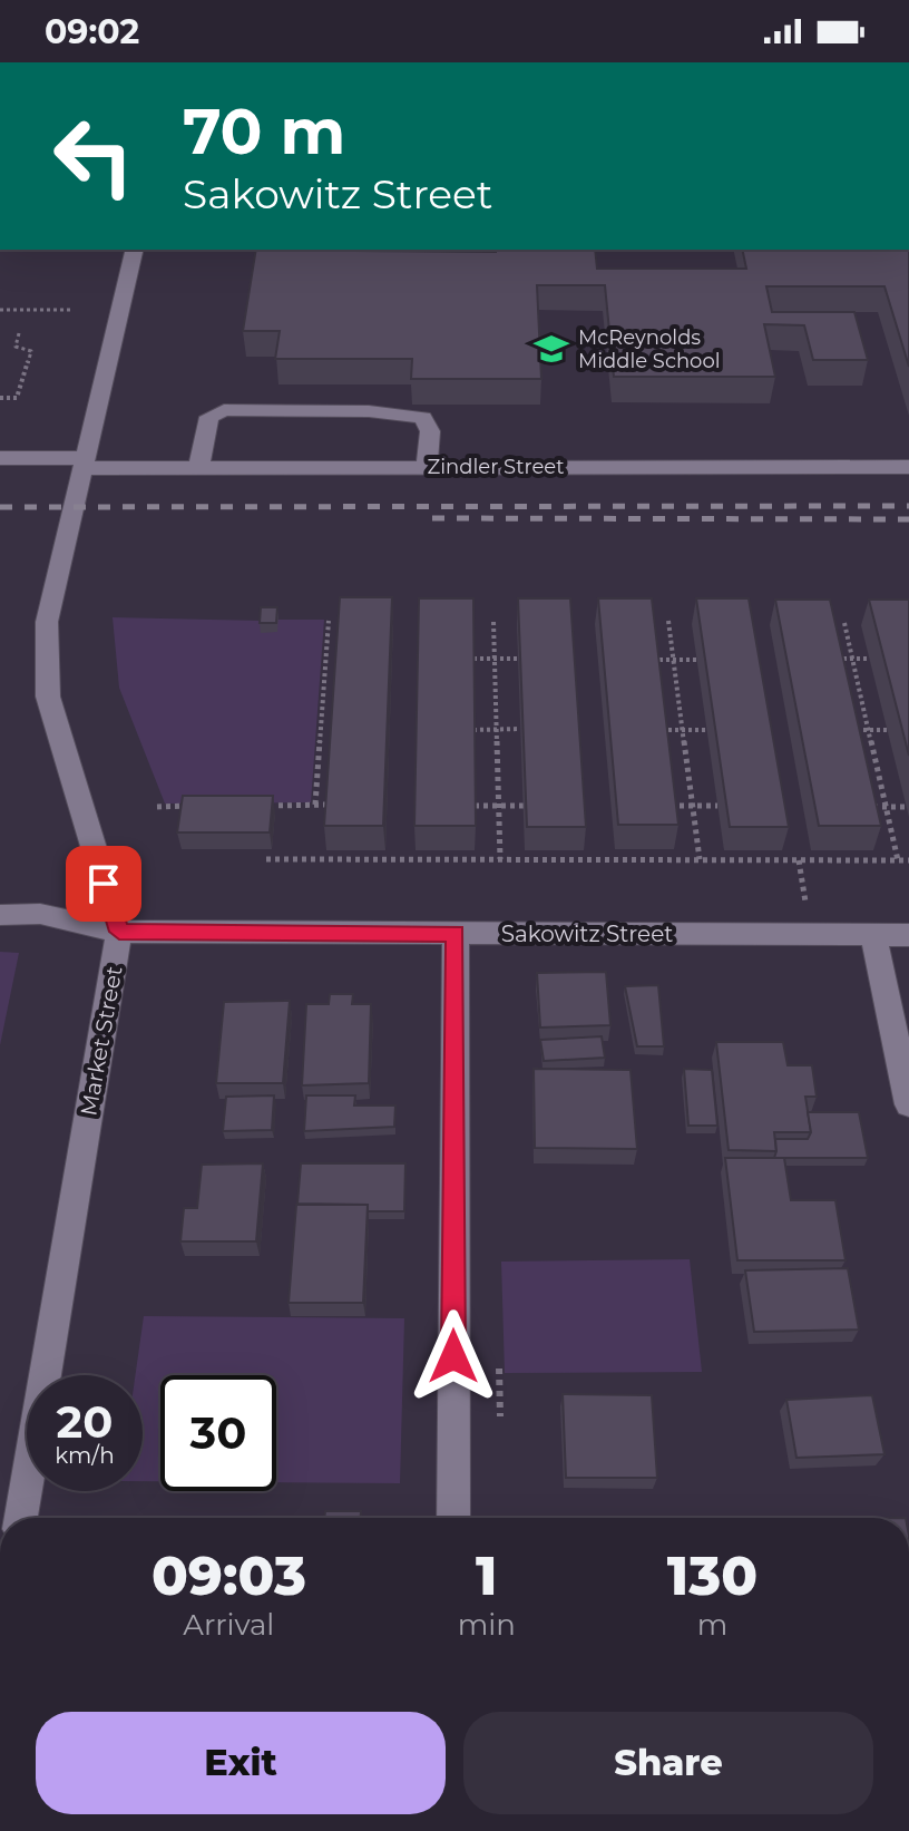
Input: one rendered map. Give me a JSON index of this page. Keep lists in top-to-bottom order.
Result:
{
  "streets": {
    "street": ["Zindler Street", "Sakowitz Street", "Market Street"]
  },
  "crossings": [
    ["Zindler Street", "Market Street"],
    ["Sakowitz Street", "Market Street"]
  ],
  "places": {
    "school or university": ["McReynolds Middle School"]
  },
  "page": {
    "status": "09:02",
    "turn": ["70 m", "Sakowitz Street"],
    "speed": "20 km/h",
    "limit": "30",
    "eta": [
      "09:03",
      "Arrival",
      "1",
      "min",
      "130",
      "m"
    ],
    "buttons": ["Exit", "Share"]
  }
}
